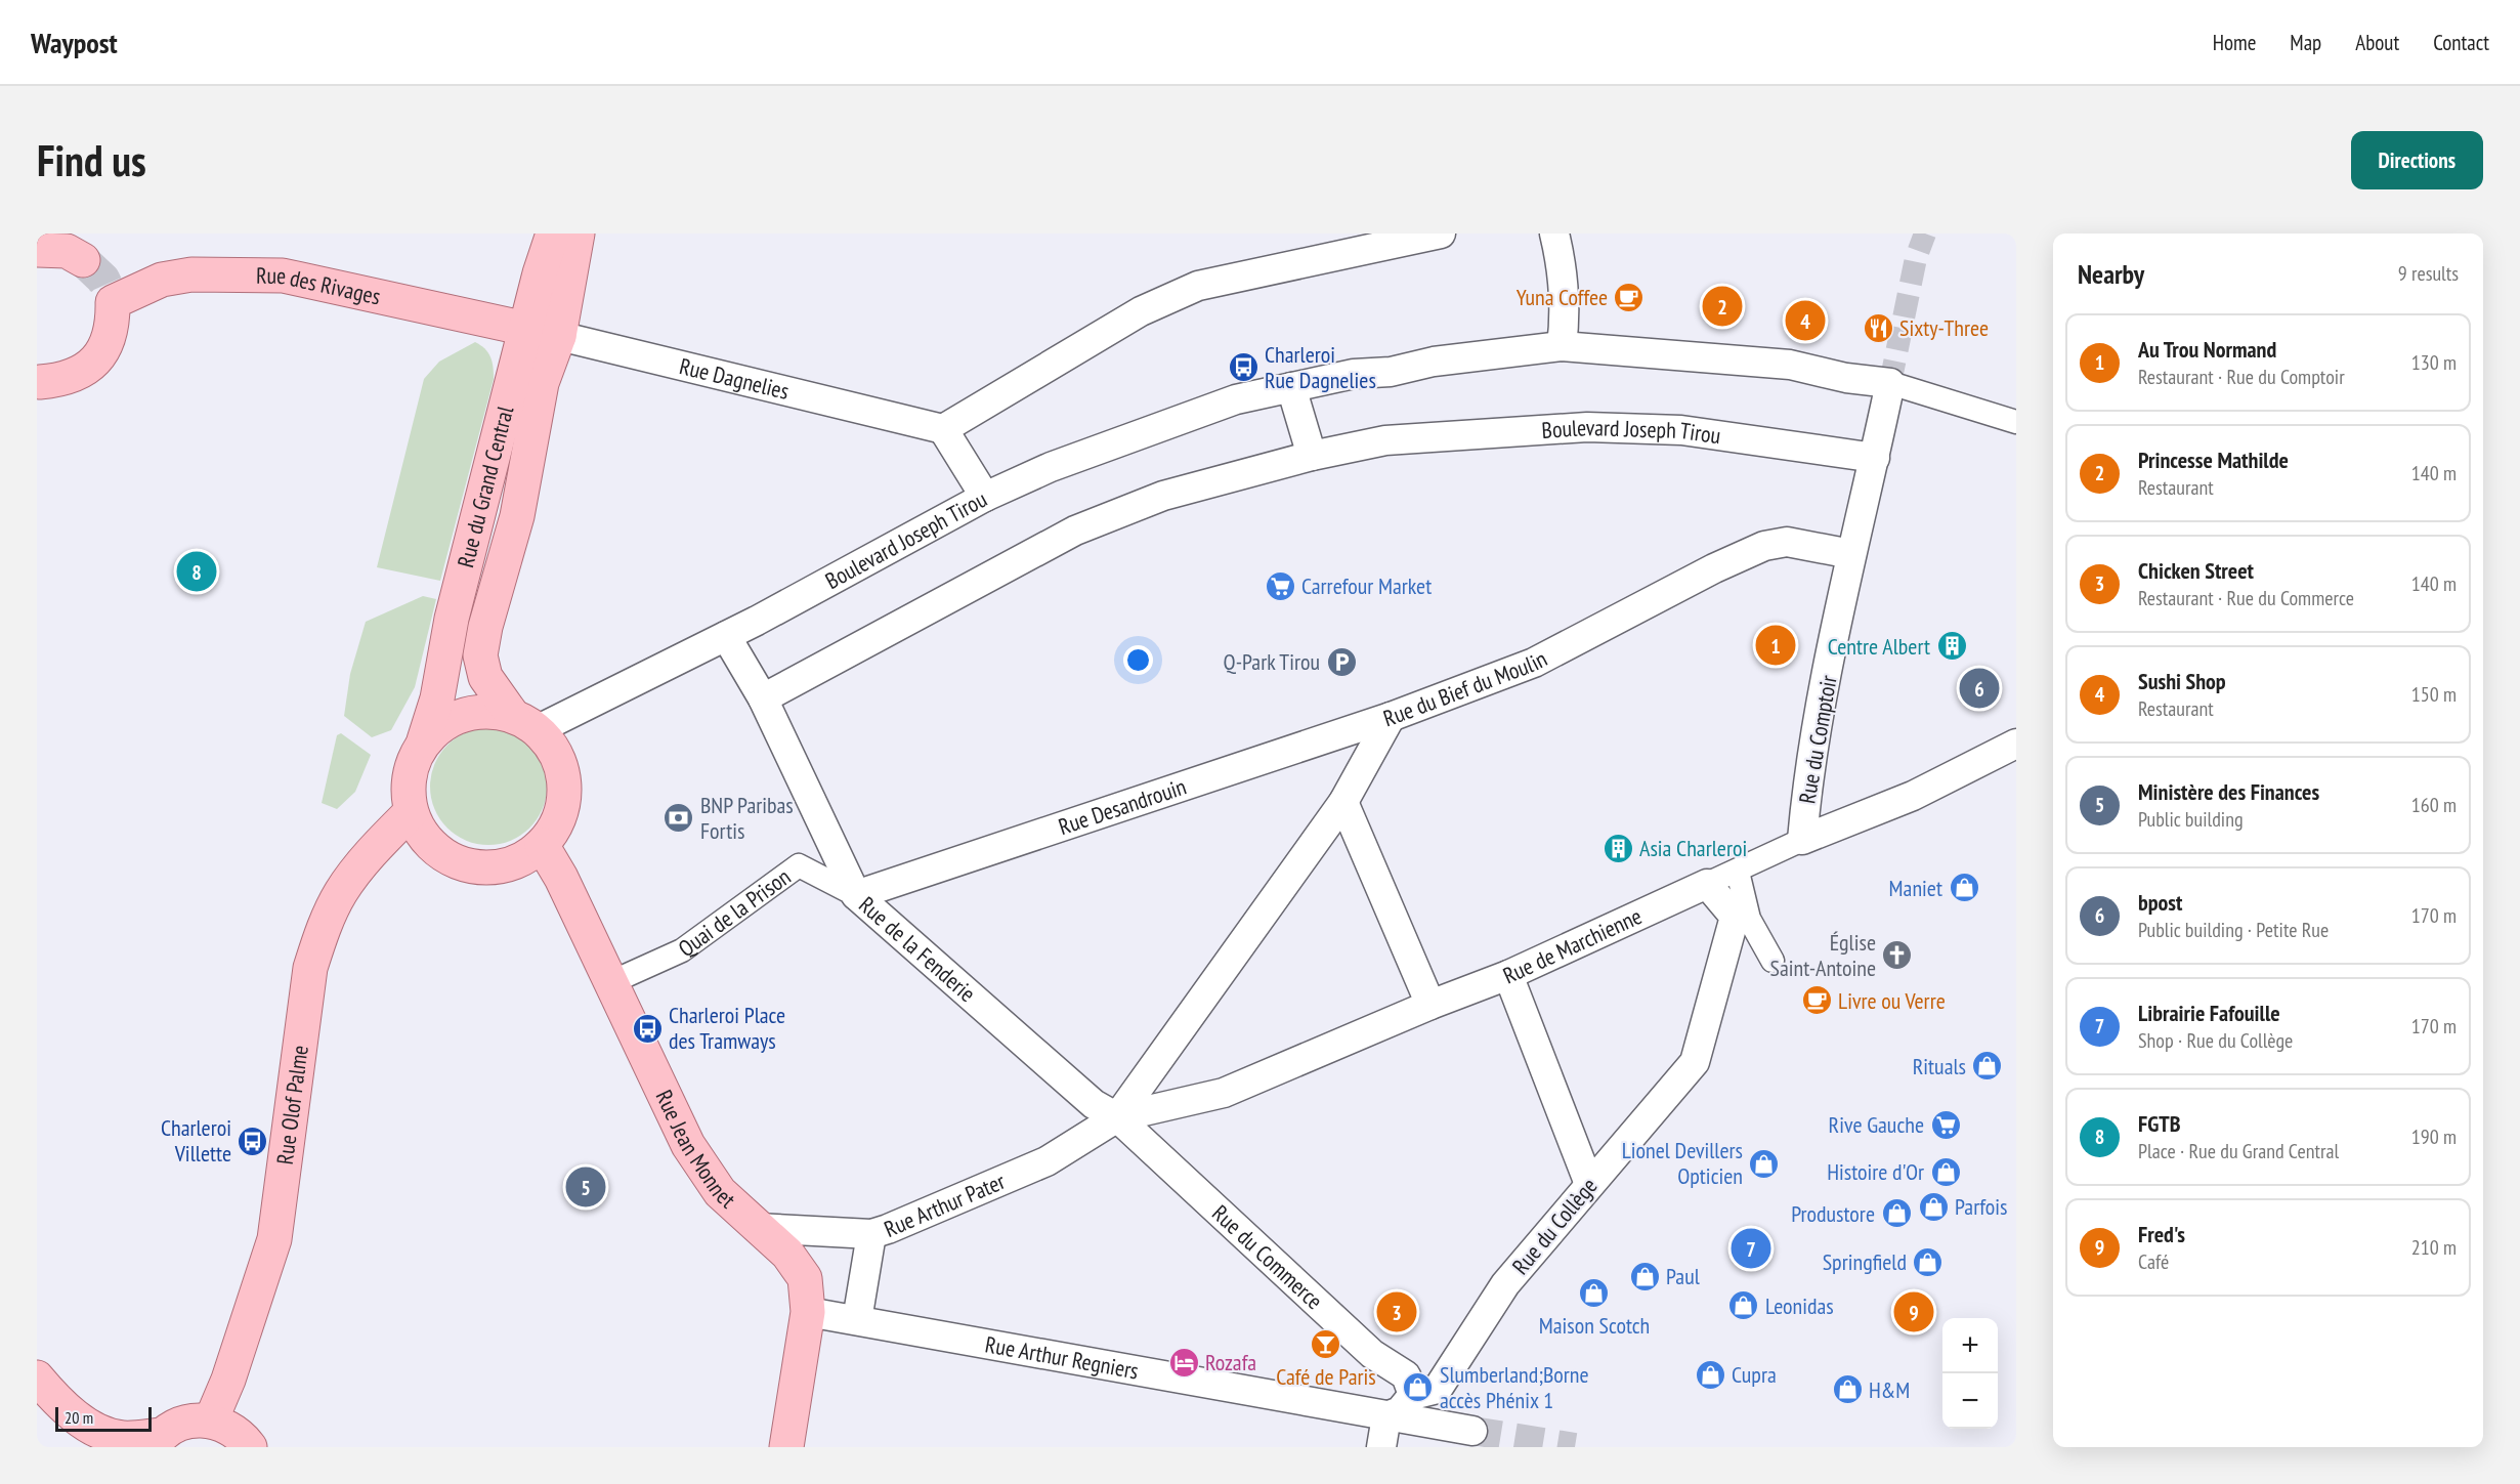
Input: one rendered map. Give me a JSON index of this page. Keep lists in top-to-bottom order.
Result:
{
  "streets": {
    "main road": [
      "Rue des Rivages",
      "Rue Dagnelies",
      "Rue du Grand Central",
      "Rue Olof Palme",
      "Rue Jean Monnet"
    ],
    "street": [
      "Boulevard Joseph Tirou",
      "Rue du Bief du Moulin",
      "Rue du Comptoir",
      "Rue Desandrouin",
      "Quai de la Prison",
      "Rue de Marchienne",
      "Rue de la Fenderie",
      "Rue Arthur Pater",
      "Rue du Collège",
      "Rue du Commerce",
      "Rue Arthur Regniers"
    ]
  },
  "crossings": [
    ["Rue des Rivages", "Rue Dagnelies"],
    ["Rue des Rivages", "Rue du Grand Central"],
    ["Rue Dagnelies", "Rue du Grand Central"],
    ["Boulevard Joseph Tirou", "Rue du Grand Central"],
    ["Boulevard Joseph Tirou", "Rue du Comptoir"],
    ["Boulevard Joseph Tirou", "Rue de la Fenderie"],
    ["Boulevard Joseph Tirou", "Rue Olof Palme"],
    ["Boulevard Joseph Tirou", "Rue Jean Monnet"],
    ["Rue du Grand Central", "Rue Olof Palme"],
    ["Rue du Grand Central", "Rue Jean Monnet"],
    ["Rue du Bief du Moulin", "Rue du Comptoir"],
    ["Rue du Bief du Moulin", "Rue Desandrouin"],
    ["Rue du Bief du Moulin", "Rue de Marchienne"],
    ["Rue du Bief du Moulin", "Rue de la Fenderie"],
    ["Rue du Bief du Moulin", "Rue Arthur Pater"],
    ["Rue du Bief du Moulin", "Rue du Commerce"],
    ["Rue du Comptoir", "Rue de Marchienne"],
    ["Rue Desandrouin", "Quai de la Prison"],
    ["Rue Desandrouin", "Rue de la Fenderie"],
    ["Quai de la Prison", "Rue de la Fenderie"],
    ["Quai de la Prison", "Rue Jean Monnet"],
    ["Rue de Marchienne", "Rue de la Fenderie"],
    ["Rue de Marchienne", "Rue Arthur Pater"],
    ["Rue de Marchienne", "Rue du Collège"],
    ["Rue de Marchienne", "Rue du Commerce"],
    ["Rue de la Fenderie", "Rue Arthur Pater"],
    ["Rue de la Fenderie", "Rue du Commerce"],
    ["Rue Olof Palme", "Rue Jean Monnet"],
    ["Rue Jean Monnet", "Rue Arthur Pater"],
    ["Rue Jean Monnet", "Rue Arthur Regniers"],
    ["Rue Arthur Pater", "Rue du Commerce"],
    ["Rue du Collège", "Rue du Commerce"],
    ["Rue du Collège", "Rue Arthur Regniers"]
  ],
  "places": {
    "cafe": ["Yuna Coffee", "Livre ou Verre"],
    "restaurant": ["Sixty-Three"],
    "bus stop": ["Charleroi Rue Dagnelies", "Charleroi Place des Tramways", "Charleroi Villette"],
    "supermarket": ["Carrefour Market", "Rive Gauche"],
    "building": ["Centre Albert", "Asia Charleroi"],
    "parking": ["Q-Park Tirou"],
    "bank": ["BNP Paribas Fortis"],
    "shop": [
      "Maniet",
      "Rituals",
      "Lionel Devillers Opticien",
      "Histoire d'Or",
      "Parfois",
      "Produstore",
      "Springfield",
      "Paul",
      "Maison Scotch",
      "Leonidas",
      "Cupra",
      "Slumberland;Borne accès Phénix 1",
      "H&M"
    ],
    "church": ["Église Saint-Antoine"],
    "bar": ["Café de Paris"],
    "hotel": ["Rozafa"]
  },
  "scale_bar": "20 m",
  "page": {
    "header": "Waypost",
    "nav": [
      "Home",
      "Map",
      "About",
      "Contact"
    ],
    "buttons": "Directions",
    "title": "Find us",
    "heading": ["Nearby", "9 results"],
    "pins": [
      "2",
      "4",
      "8",
      "1",
      "6",
      "5",
      "7",
      "3",
      "9"
    ],
    "list": [
      {
        "mark": "1",
        "name": "Au Trou Normand",
        "note": "Restaurant · Rue du Comptoir",
        "value": "130 m"
      },
      {
        "mark": "2",
        "name": "Princesse Mathilde",
        "note": "Restaurant",
        "value": "140 m"
      },
      {
        "mark": "3",
        "name": "Chicken Street",
        "note": "Restaurant · Rue du Commerce",
        "value": "140 m"
      },
      {
        "mark": "4",
        "name": "Sushi Shop",
        "note": "Restaurant",
        "value": "150 m"
      },
      {
        "mark": "5",
        "name": "Ministère des Finances",
        "note": "Public building",
        "value": "160 m"
      },
      {
        "mark": "6",
        "name": "bpost",
        "note": "Public building · Petite Rue",
        "value": "170 m"
      },
      {
        "mark": "7",
        "name": "Librairie Fafouille",
        "note": "Shop · Rue du Collège",
        "value": "170 m"
      },
      {
        "mark": "8",
        "name": "FGTB",
        "note": "Place · Rue du Grand Central",
        "value": "190 m"
      },
      {
        "mark": "9",
        "name": "Fred's",
        "note": "Café",
        "value": "210 m"
      }
    ],
    "map_buttons": ["+", "−"],
    "scale": "20 m"
  }
}
